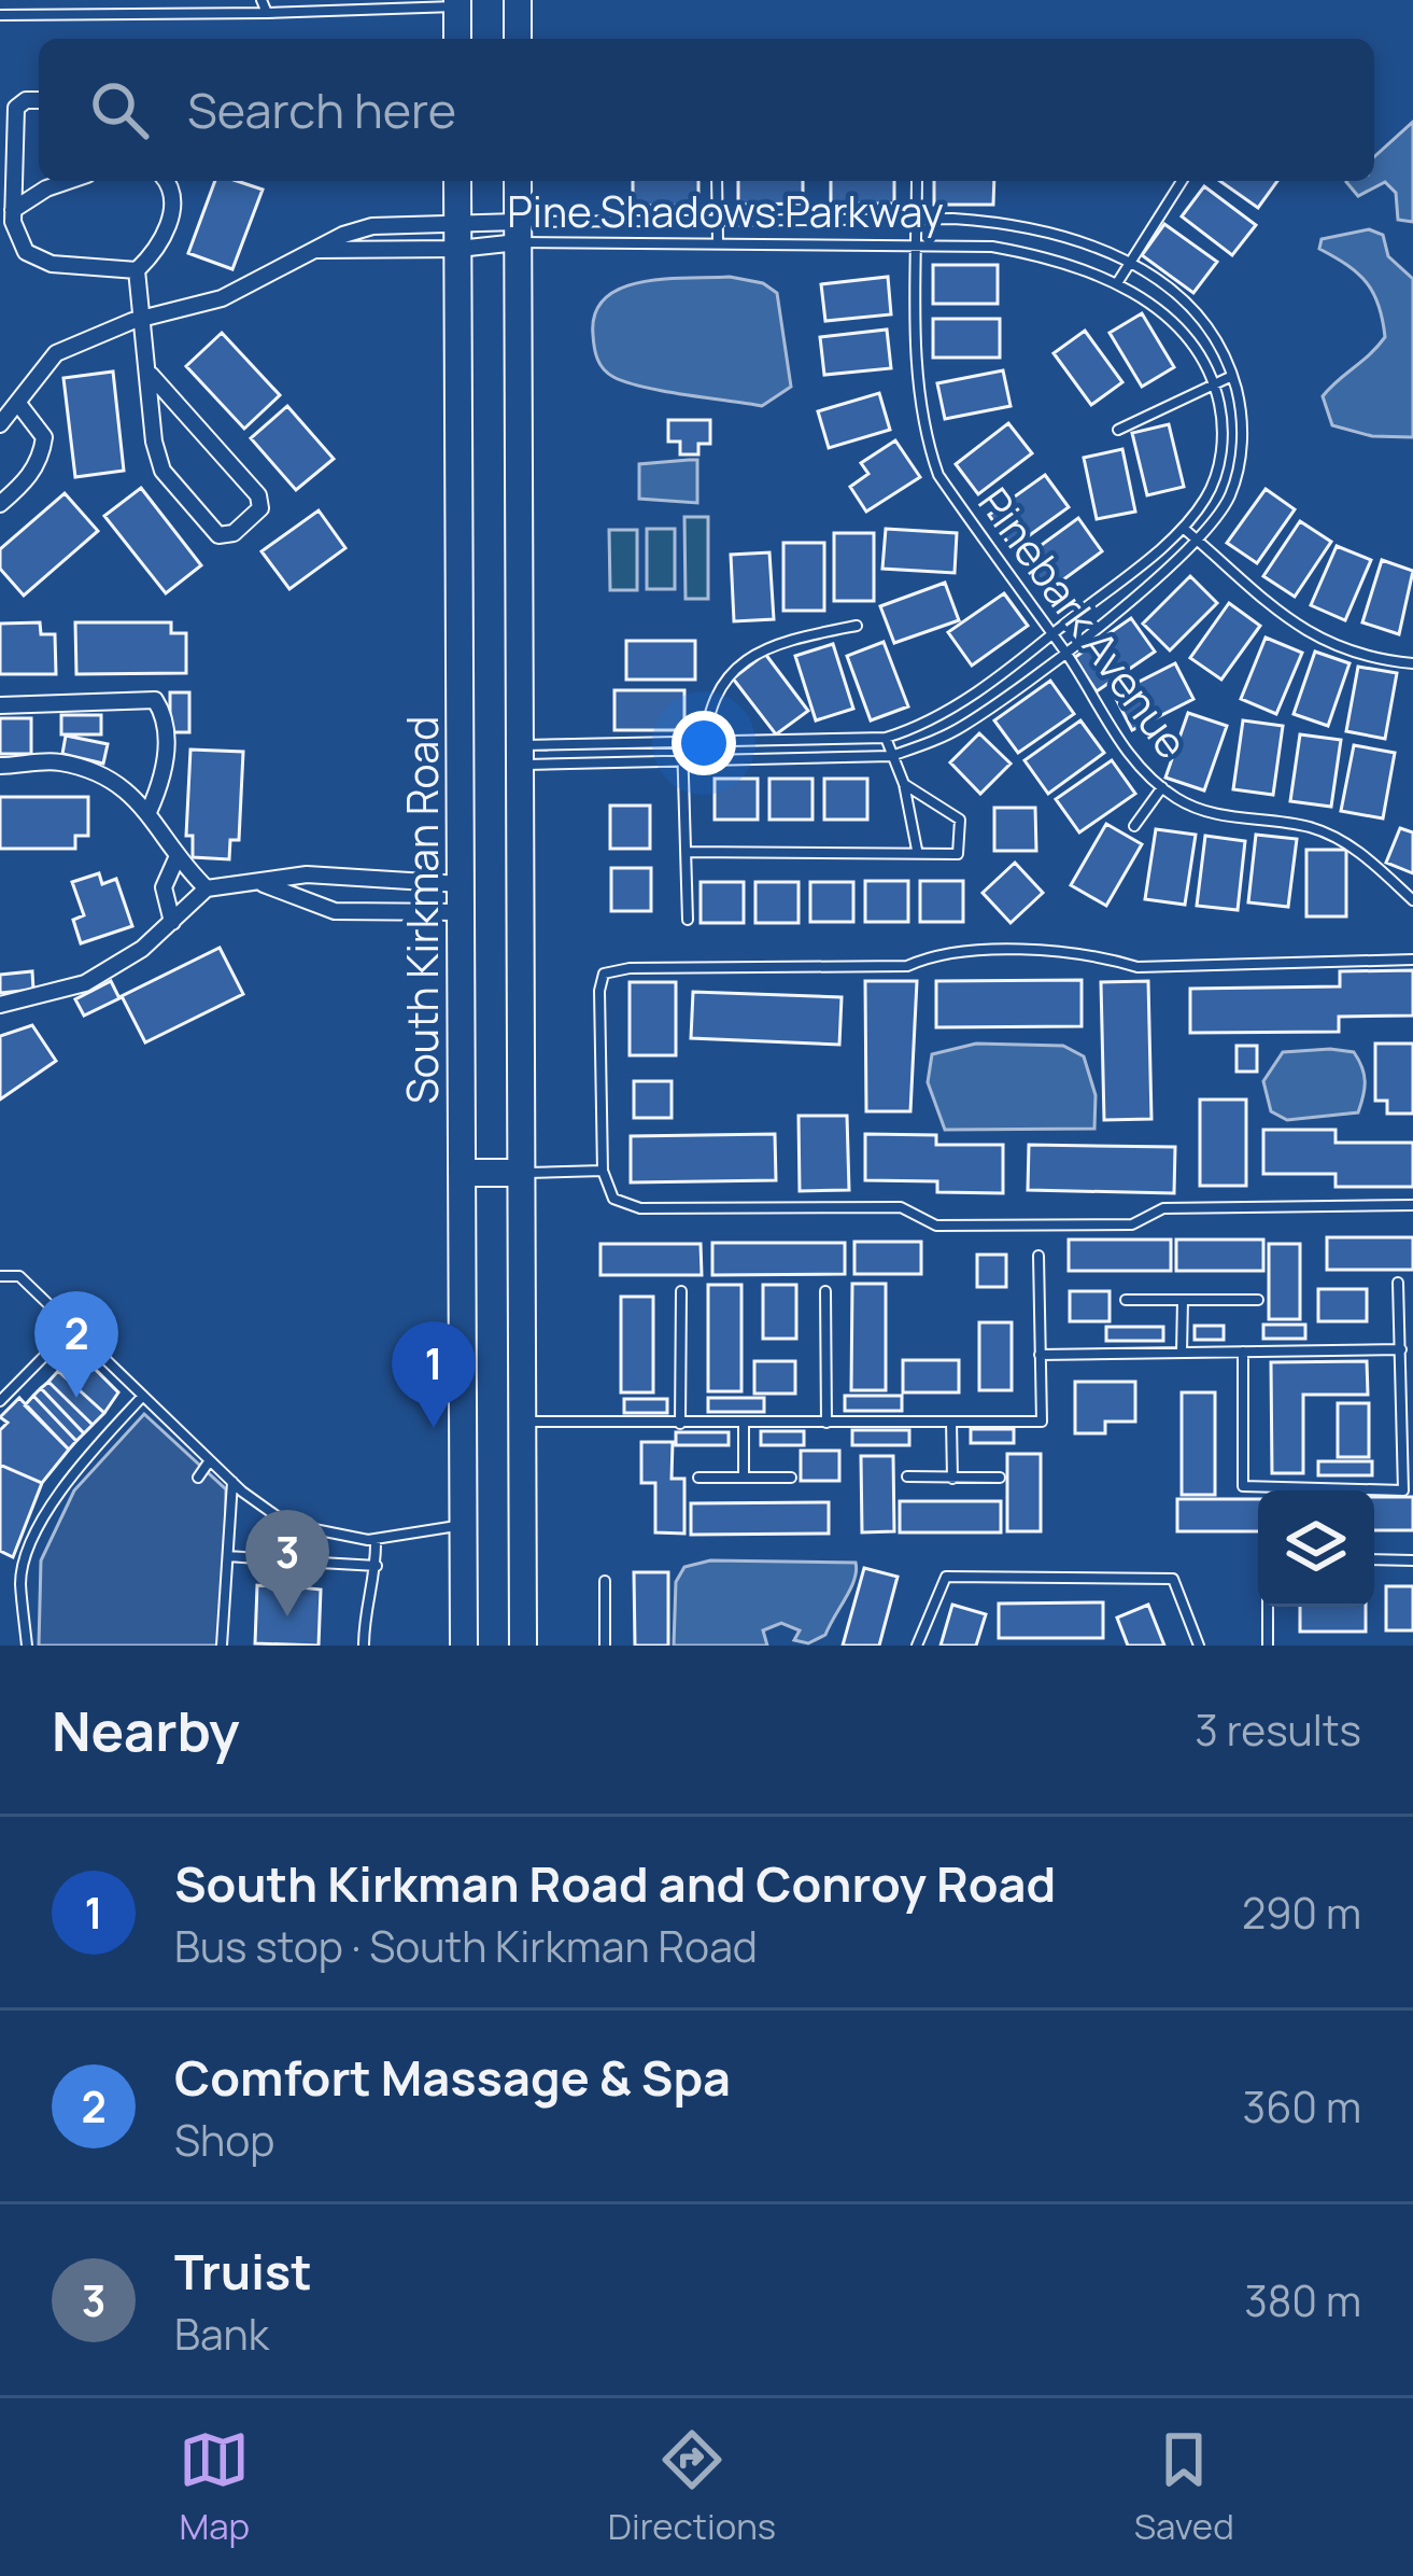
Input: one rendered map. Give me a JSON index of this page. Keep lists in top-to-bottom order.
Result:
{
  "streets": {
    "main road": ["South Kirkman Road"],
    "street": ["Pine Shadows Parkway"],
    "lane": ["Pinebark Avenue"]
  },
  "crossings": [
    ["Pine Shadows Parkway", "Pinebark Avenue"],
    ["Pine Shadows Parkway", "South Kirkman Road"]
  ],
  "page": {
    "search": "Search here",
    "pins": ["2", "1", "3"],
    "heading": ["Nearby", "3 results"],
    "list": [
      {
        "mark": "1",
        "name": "South Kirkman Road and Conroy Road",
        "note": "Bus stop · South Kirkman Road",
        "value": "290 m"
      },
      {
        "mark": "2",
        "name": "Comfort Massage & Spa",
        "note": "Shop",
        "value": "360 m"
      },
      {
        "mark": "3",
        "name": "Truist",
        "note": "Bank",
        "value": "380 m"
      }
    ],
    "nav": ["Map", "Directions", "Saved"]
  }
}
